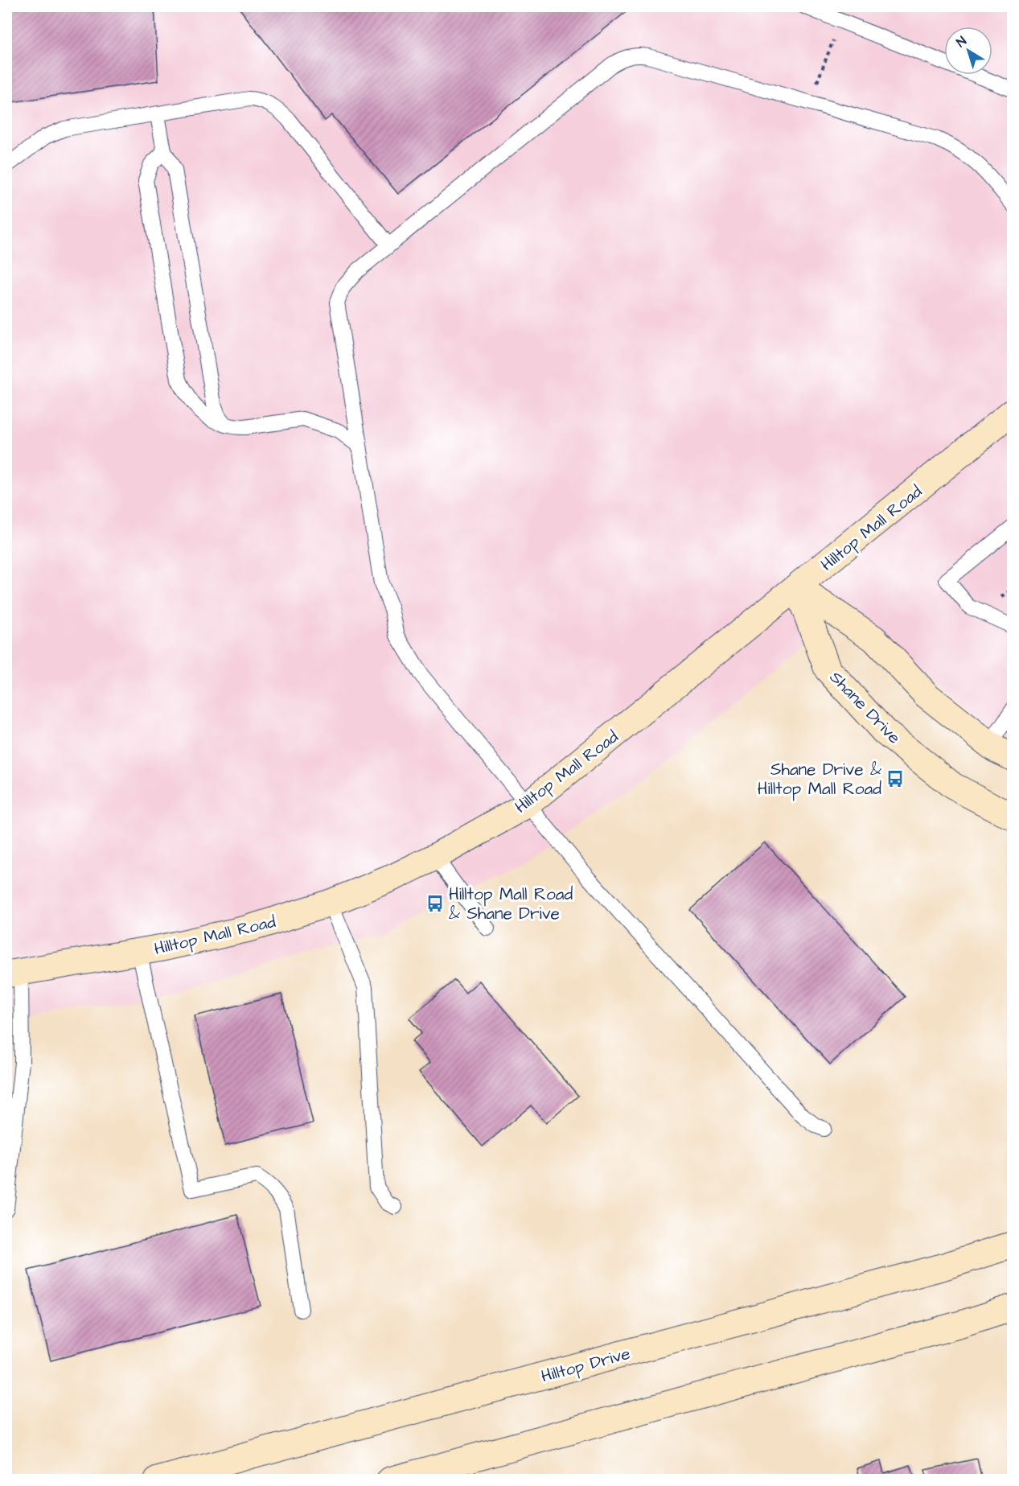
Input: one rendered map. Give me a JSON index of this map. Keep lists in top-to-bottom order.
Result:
{
  "streets": {
    "street": ["Hilltop Mall Road", "Shane Drive", "Hilltop Drive"]
  },
  "crossings": [
    ["Hilltop Mall Road", "Shane Drive"]
  ],
  "places": {
    "bus stop": ["Shane Drive & Hilltop Mall Road", "Hilltop Mall Road & Shane Drive"]
  },
  "north": "top left"
}
